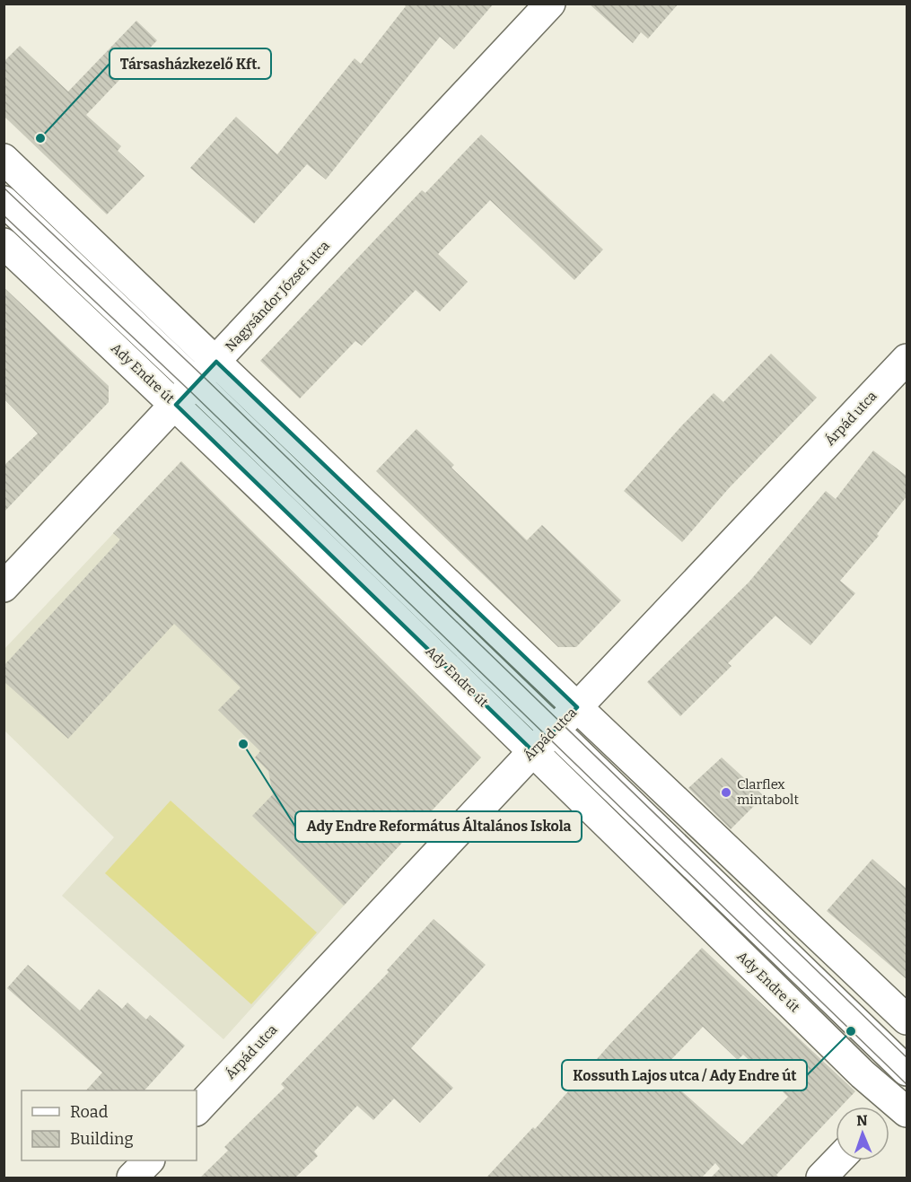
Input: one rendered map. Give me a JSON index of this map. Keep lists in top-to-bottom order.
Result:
{
  "streets": {
    "street": ["Nagysándor József utca", "Ady Endre út", "Árpád utca"]
  },
  "crossings": [
    ["Nagysándor József utca", "Ady Endre út"],
    ["Ady Endre út", "Árpád utca"]
  ],
  "places": [
    "Társasházkezelő Kft.",
    "Ady Endre Református Általános Iskola",
    "Clarflex mintabolt",
    "Kossuth Lajos utca / Ady Endre út"
  ],
  "legend": ["Road", "Building"],
  "north": "top"
}
